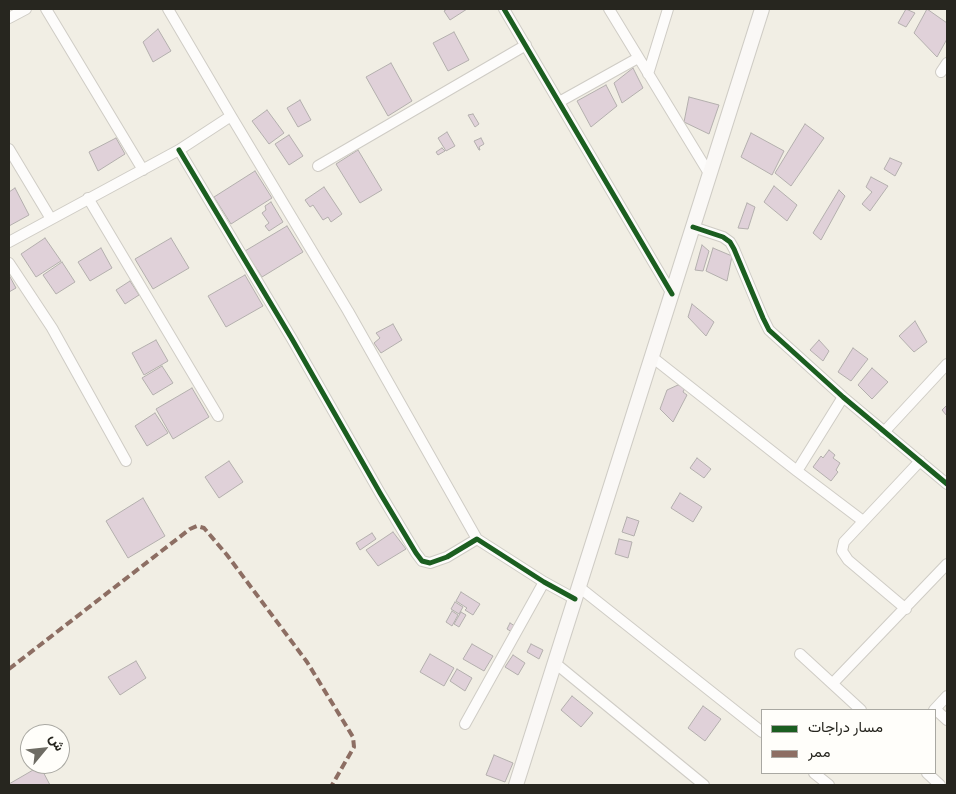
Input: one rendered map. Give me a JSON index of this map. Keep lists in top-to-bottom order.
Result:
{
  "legend": ["مسار دراجات", "ممر"],
  "north": "top right"
}
